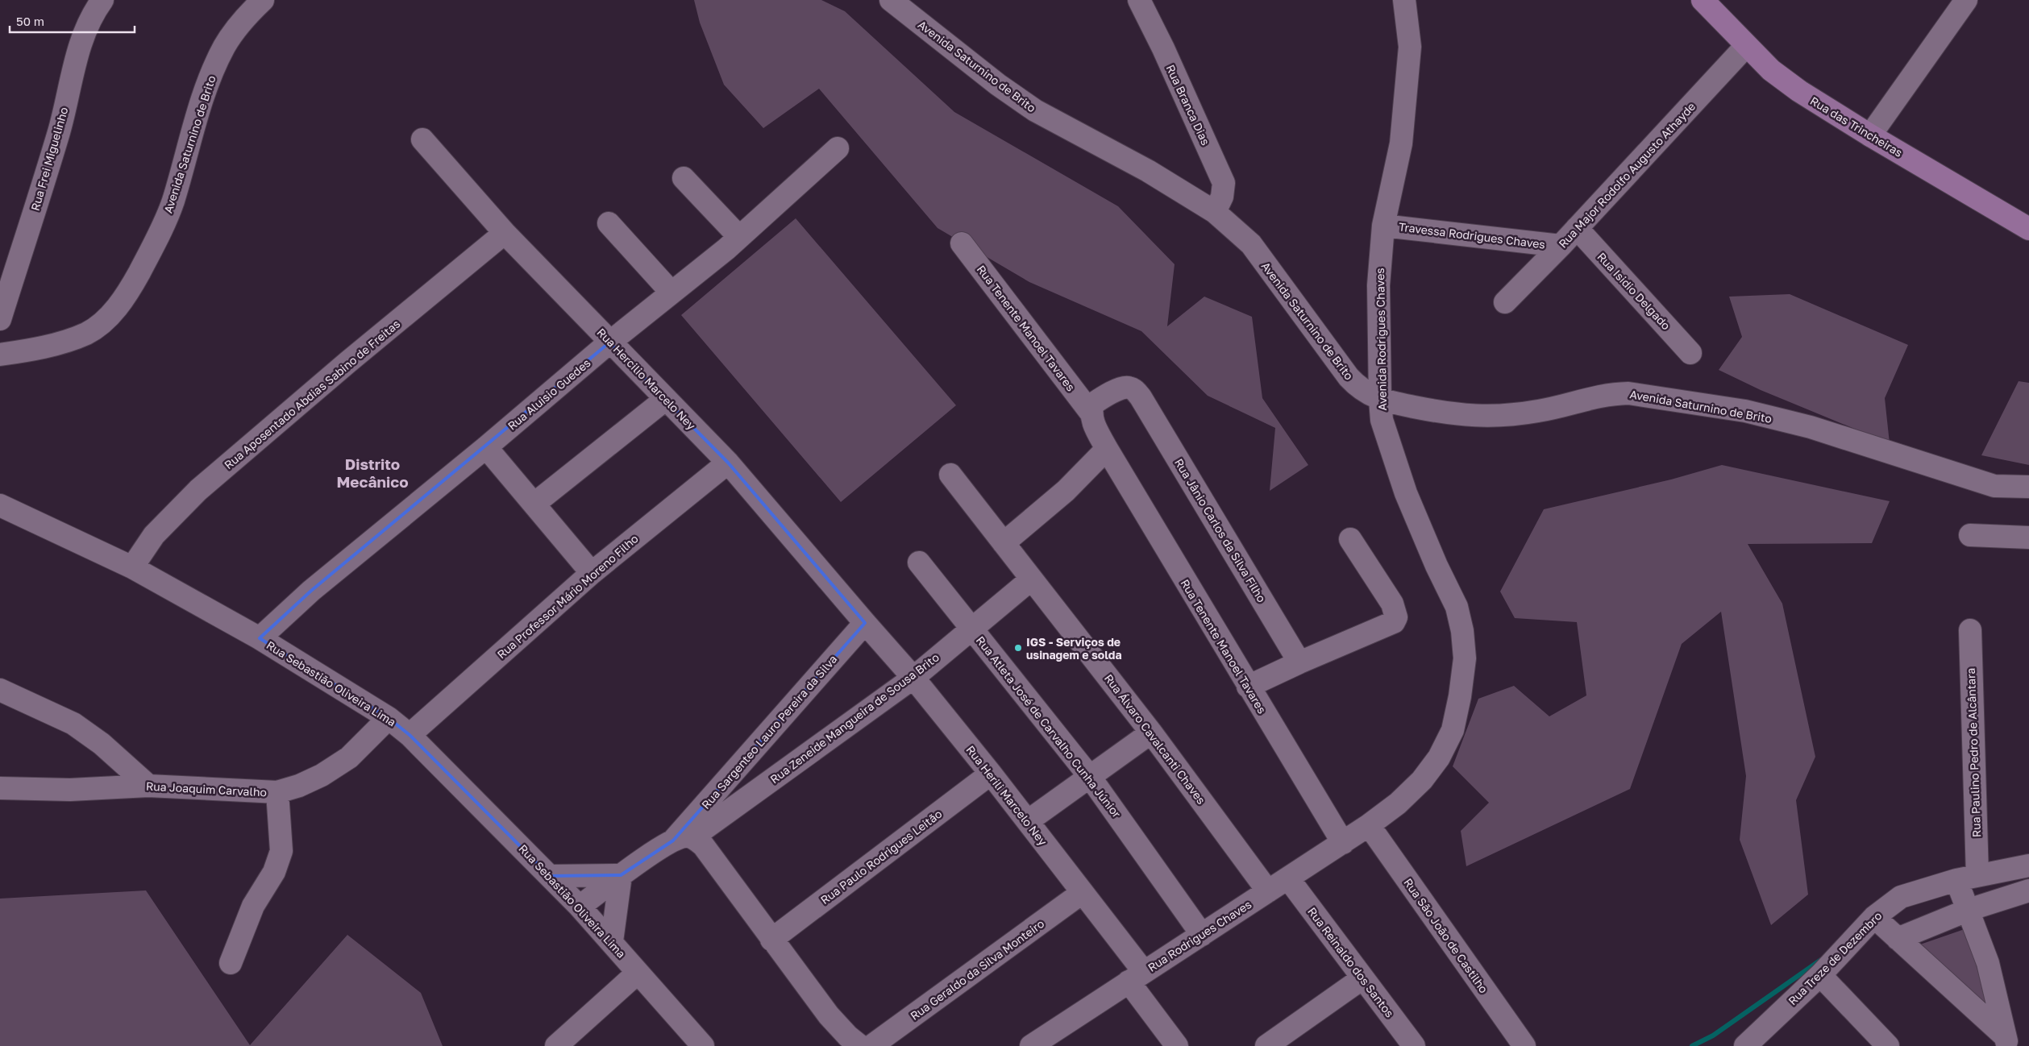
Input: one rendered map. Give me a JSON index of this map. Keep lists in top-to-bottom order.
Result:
{
  "streets": {
    "main road": ["Rua das Trincheiras"],
    "street": [
      "Avenida Saturnino de Brito",
      "Rua Branca Dias",
      "Rua Frei Miguelinho",
      "Rua Major Rodolfo Augusto Athayde",
      "Travessa Rodrigues Chaves",
      "Rua Isidio Delgado",
      "Rua Tenente Manoel Tavares",
      "Avenida Rodrigues Chaves",
      "Rua Hercilio Marcelo Ney",
      "Rua Aposentado Abdias Sabino de Freitas",
      "Rua Aluisio Guedes",
      "Rua Jânio Carlos da Silva Filho",
      "Rua Professor Mário Moreno Filho",
      "Rua Sebastião Oliveira Lima",
      "Rua Zeneide Mangueira de Sousa Brito",
      "Rua Atleta José de Carvalho Cunha Júnior",
      "Rua Sargenteo Lauro Pereira da Silva",
      "Rua Álvaro Cavalcanti Chaves",
      "Rua Paulino Pedro de Alcântara",
      "Rua Joaquim Carvalho",
      "Rua Herili Marcelo Ney",
      "Rua Paulo Rodrigues Leitão",
      "Rua Rodrigues Chaves",
      "Rua São João de Castilho",
      "Rua Treze de Dezembro",
      "Rua Reinaldo dos Santos",
      "Rua Geraldo da Silva Monteiro"
    ]
  },
  "crossings": [
    ["Avenida Saturnino de Brito", "Rua Branca Dias"],
    ["Avenida Saturnino de Brito", "Avenida Rodrigues Chaves"],
    ["Rua das Trincheiras", "Rua Major Rodolfo Augusto Athayde"],
    ["Rua Major Rodolfo Augusto Athayde", "Travessa Rodrigues Chaves"],
    ["Rua Major Rodolfo Augusto Athayde", "Rua Isidio Delgado"],
    ["Travessa Rodrigues Chaves", "Avenida Rodrigues Chaves"],
    ["Rua Tenente Manoel Tavares", "Rua Jânio Carlos da Silva Filho"],
    ["Rua Tenente Manoel Tavares", "Rua Rodrigues Chaves"],
    ["Avenida Rodrigues Chaves", "Rua Rodrigues Chaves"],
    ["Avenida Rodrigues Chaves", "Rua São João de Castilho"],
    ["Rua Hercilio Marcelo Ney", "Rua Aposentado Abdias Sabino de Freitas"],
    ["Rua Hercilio Marcelo Ney", "Rua Aluisio Guedes"],
    ["Rua Hercilio Marcelo Ney", "Rua Professor Mário Moreno Filho"],
    ["Rua Hercilio Marcelo Ney", "Rua Sargenteo Lauro Pereira da Silva"],
    ["Rua Hercilio Marcelo Ney", "Rua Herili Marcelo Ney"],
    ["Rua Aposentado Abdias Sabino de Freitas", "Rua Sebastião Oliveira Lima"],
    ["Rua Aluisio Guedes", "Rua Sebastião Oliveira Lima"],
    ["Rua Professor Mário Moreno Filho", "Rua Sebastião Oliveira Lima"],
    ["Rua Sebastião Oliveira Lima", "Rua Joaquim Carvalho"],
    ["Rua Zeneide Mangueira de Sousa Brito", "Rua Atleta José de Carvalho Cunha Júnior"],
    ["Rua Zeneide Mangueira de Sousa Brito", "Rua Sargenteo Lauro Pereira da Silva"],
    ["Rua Zeneide Mangueira de Sousa Brito", "Rua Álvaro Cavalcanti Chaves"],
    ["Rua Zeneide Mangueira de Sousa Brito", "Rua Herili Marcelo Ney"],
    ["Rua Atleta José de Carvalho Cunha Júnior", "Rua Rodrigues Chaves"],
    ["Rua Sargenteo Lauro Pereira da Silva", "Rua Herili Marcelo Ney"],
    ["Rua Álvaro Cavalcanti Chaves", "Rua Rodrigues Chaves"],
    ["Rua Paulino Pedro de Alcântara", "Rua Treze de Dezembro"],
    ["Rua Herili Marcelo Ney", "Rua Paulo Rodrigues Leitão"],
    ["Rua Herili Marcelo Ney", "Rua Rodrigues Chaves"],
    ["Rua Herili Marcelo Ney", "Rua Geraldo da Silva Monteiro"],
    ["Rua Rodrigues Chaves", "Rua São João de Castilho"],
    ["Rua Rodrigues Chaves", "Rua Reinaldo dos Santos"]
  ],
  "districts": ["Distrito Mecânico"],
  "places": ["IGS - Serviços de usinagem e solda"],
  "scale_bar": "50 m"
}
